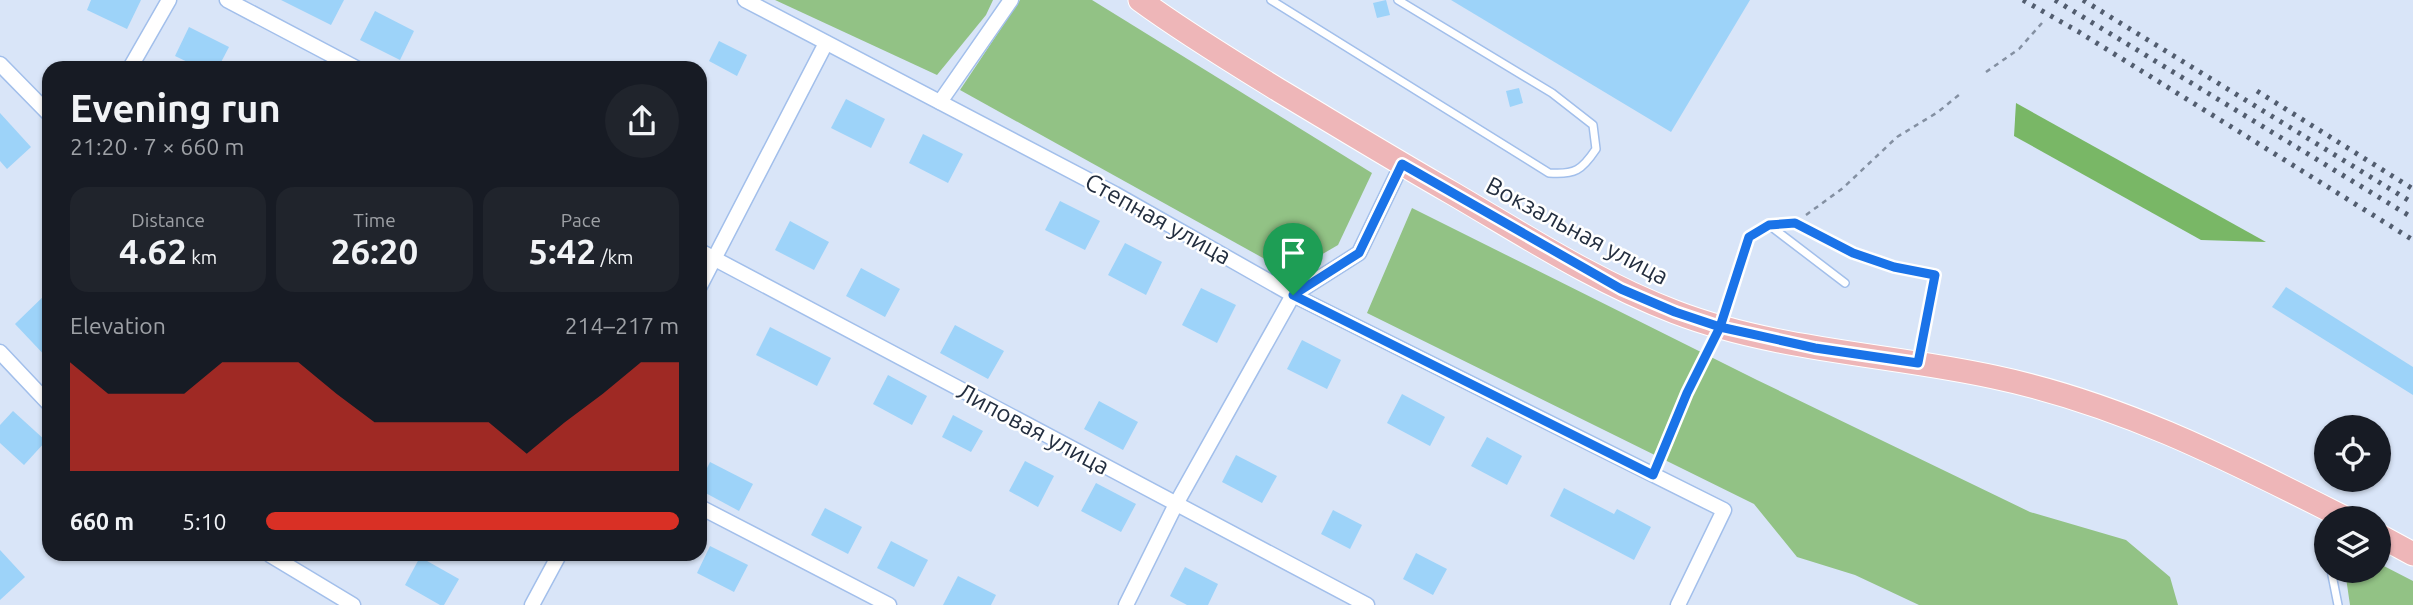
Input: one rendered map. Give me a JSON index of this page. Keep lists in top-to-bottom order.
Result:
{
  "streets": {
    "main road": ["Вокзальная улица"],
    "street": ["Степная улица", "Липовая улица"]
  },
  "page": {
    "heading": ["Evening run", "21:20 · 7 × 660 m"],
    "stats": [
      ["Distance", "4.62 km"],
      ["Time", "26:20"],
      ["Pace", "5:42 /km"]
    ],
    "chart": ["Elevation", "214–217 m"],
    "list": [
      {
        "name": "660 m",
        "note": "5:10"
      }
    ]
  }
}
